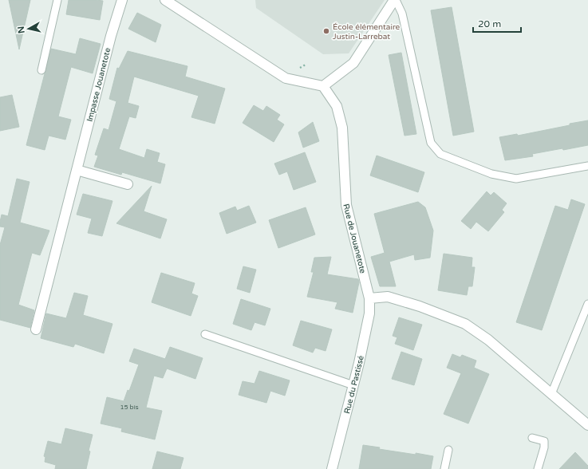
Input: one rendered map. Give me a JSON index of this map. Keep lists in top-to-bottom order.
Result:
{
  "streets": {
    "street": ["Impasse Jouanetote", "Rue de Jouanetote", "Rue du Pastissé"]
  },
  "crossings": [
    ["Rue de Jouanetote", "Rue du Pastissé"]
  ],
  "places": ["École élémentaire Justin-Larrebat"],
  "house_numbers": ["15 bis"],
  "scale_bar": "20 m",
  "north": "left"
}
